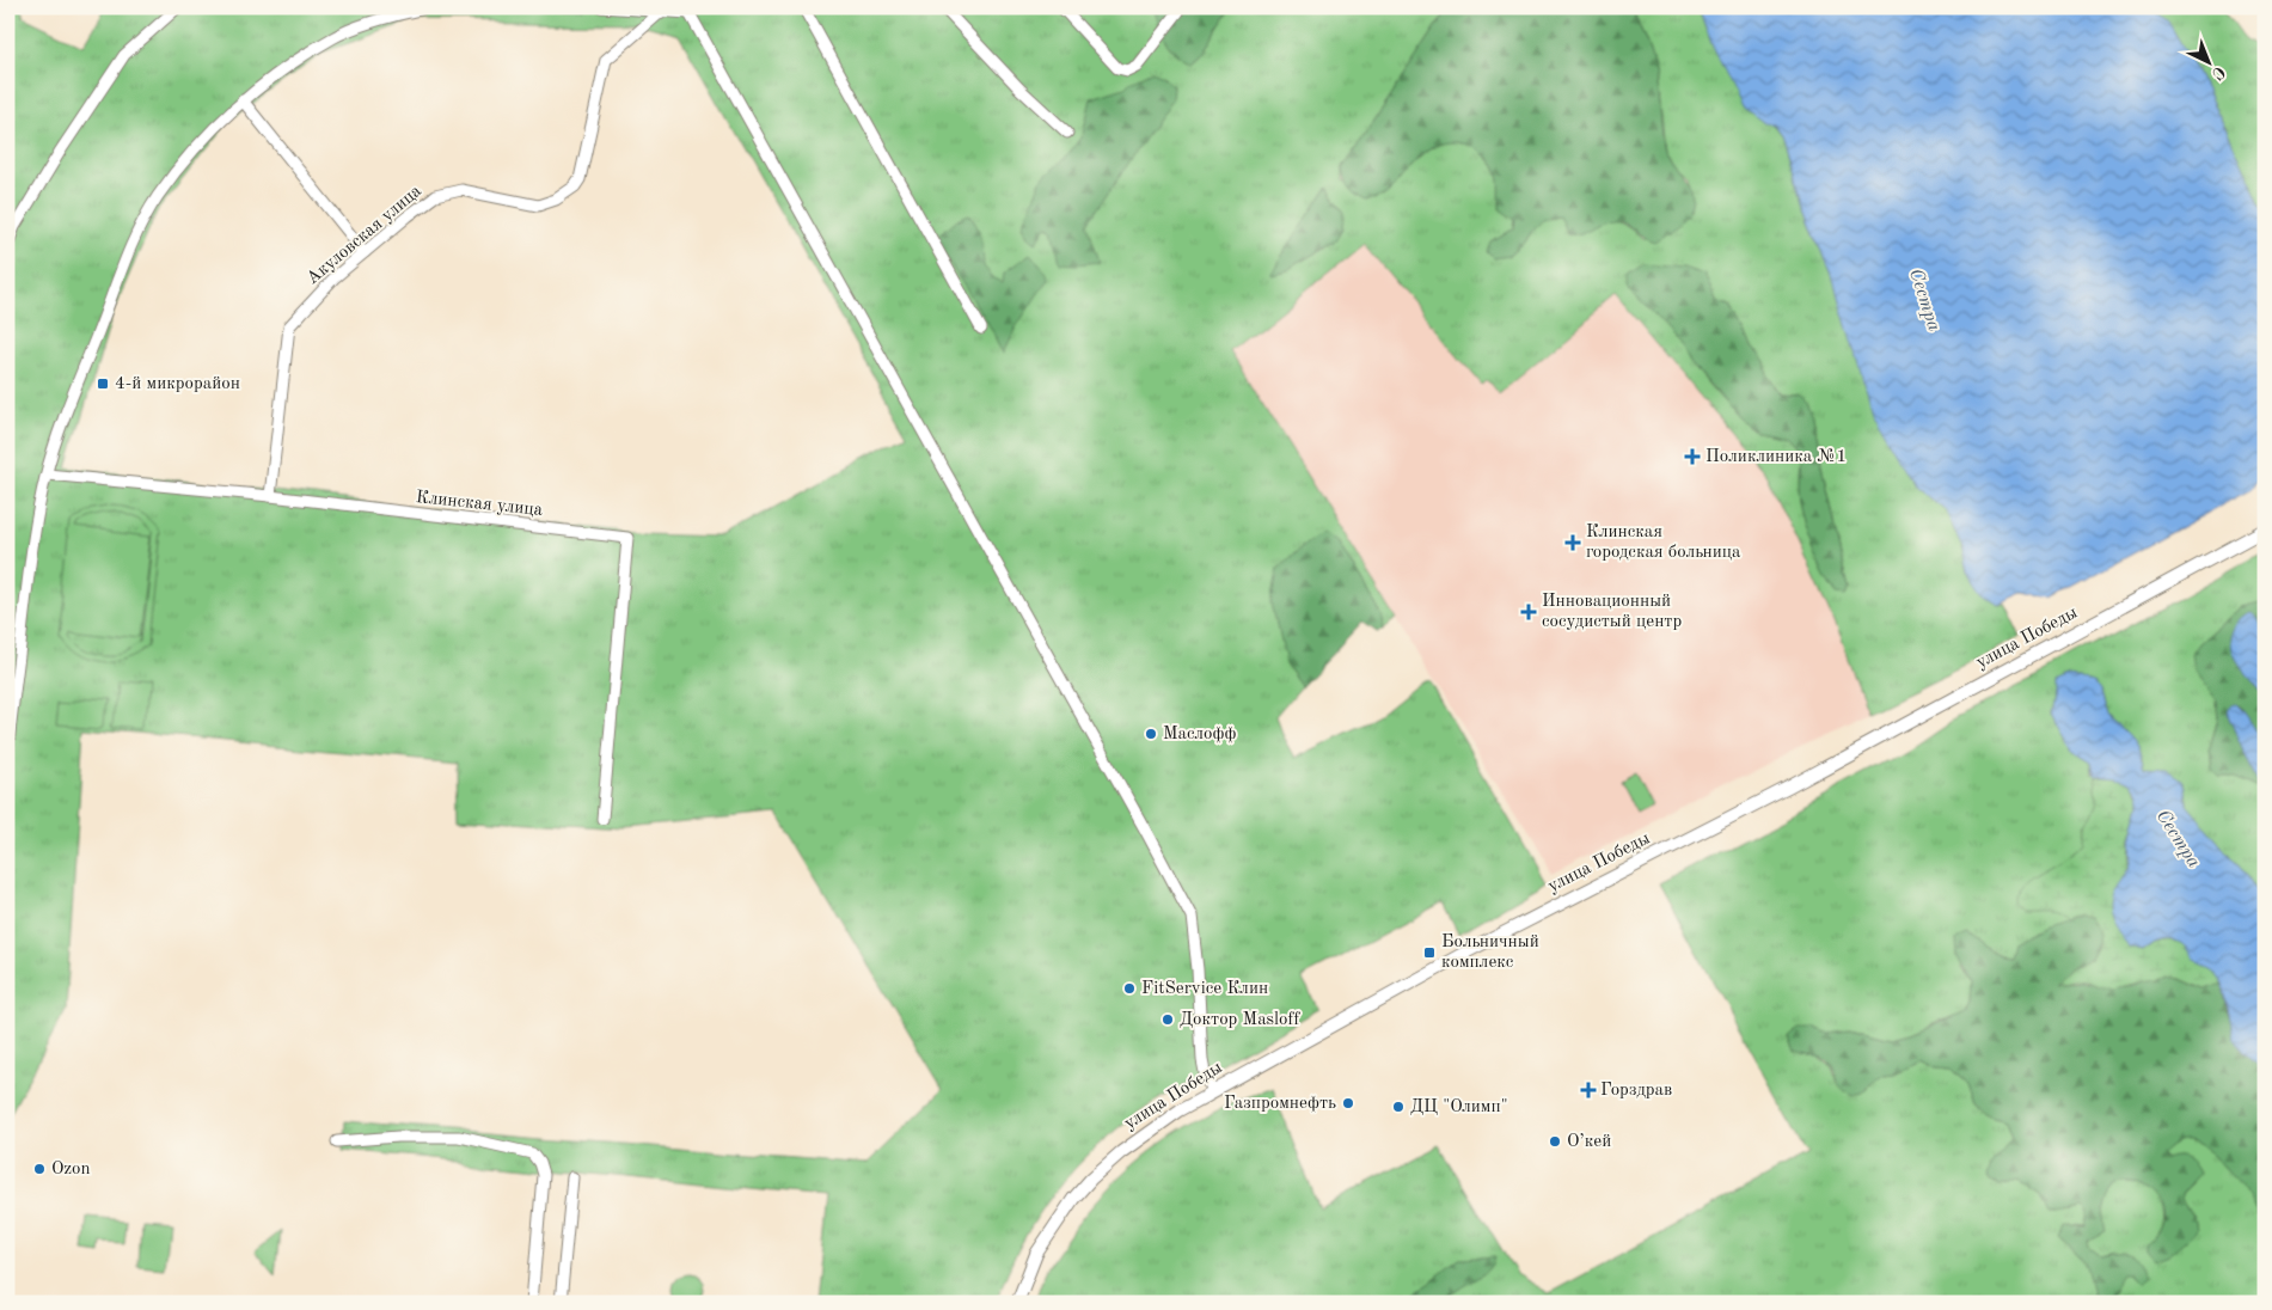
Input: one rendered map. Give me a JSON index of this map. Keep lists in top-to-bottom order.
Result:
{
  "streets": {
    "street": ["Акуловская улица", "Клинская улица", "улица Победы"]
  },
  "crossings": [
    ["Акуловская улица", "Клинская улица"]
  ],
  "water": ["Сестра"],
  "places": {
    "transit": ["4-й микрорайон", "Больничный комплекс"],
    "health": [
      "Поликлиника №1",
      "Клинская городская больница",
      "Инновационный сосудистый центр",
      "Горздрав"
    ],
    "other": [
      "Маслофф",
      "FitService Клин",
      "Доктор Masloff",
      "Газпромнефть",
      "ДЦ \"Олимп\"",
      "О’кей",
      "Ozon"
    ]
  },
  "north": "bottom right"
}
